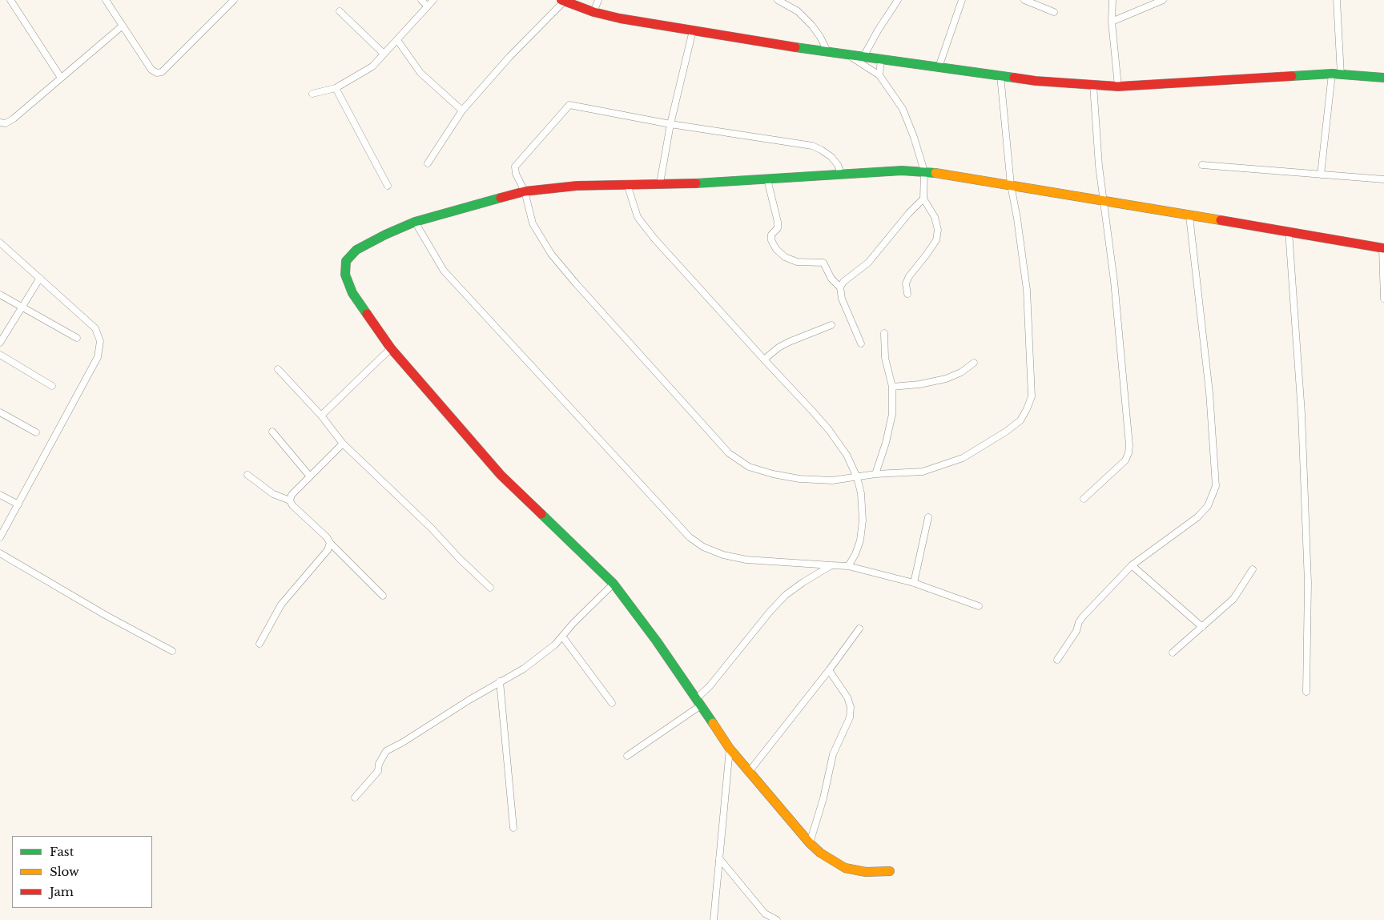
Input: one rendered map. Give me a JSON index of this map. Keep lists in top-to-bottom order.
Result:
{
  "legend": ["Fast", "Slow", "Jam"]
}
